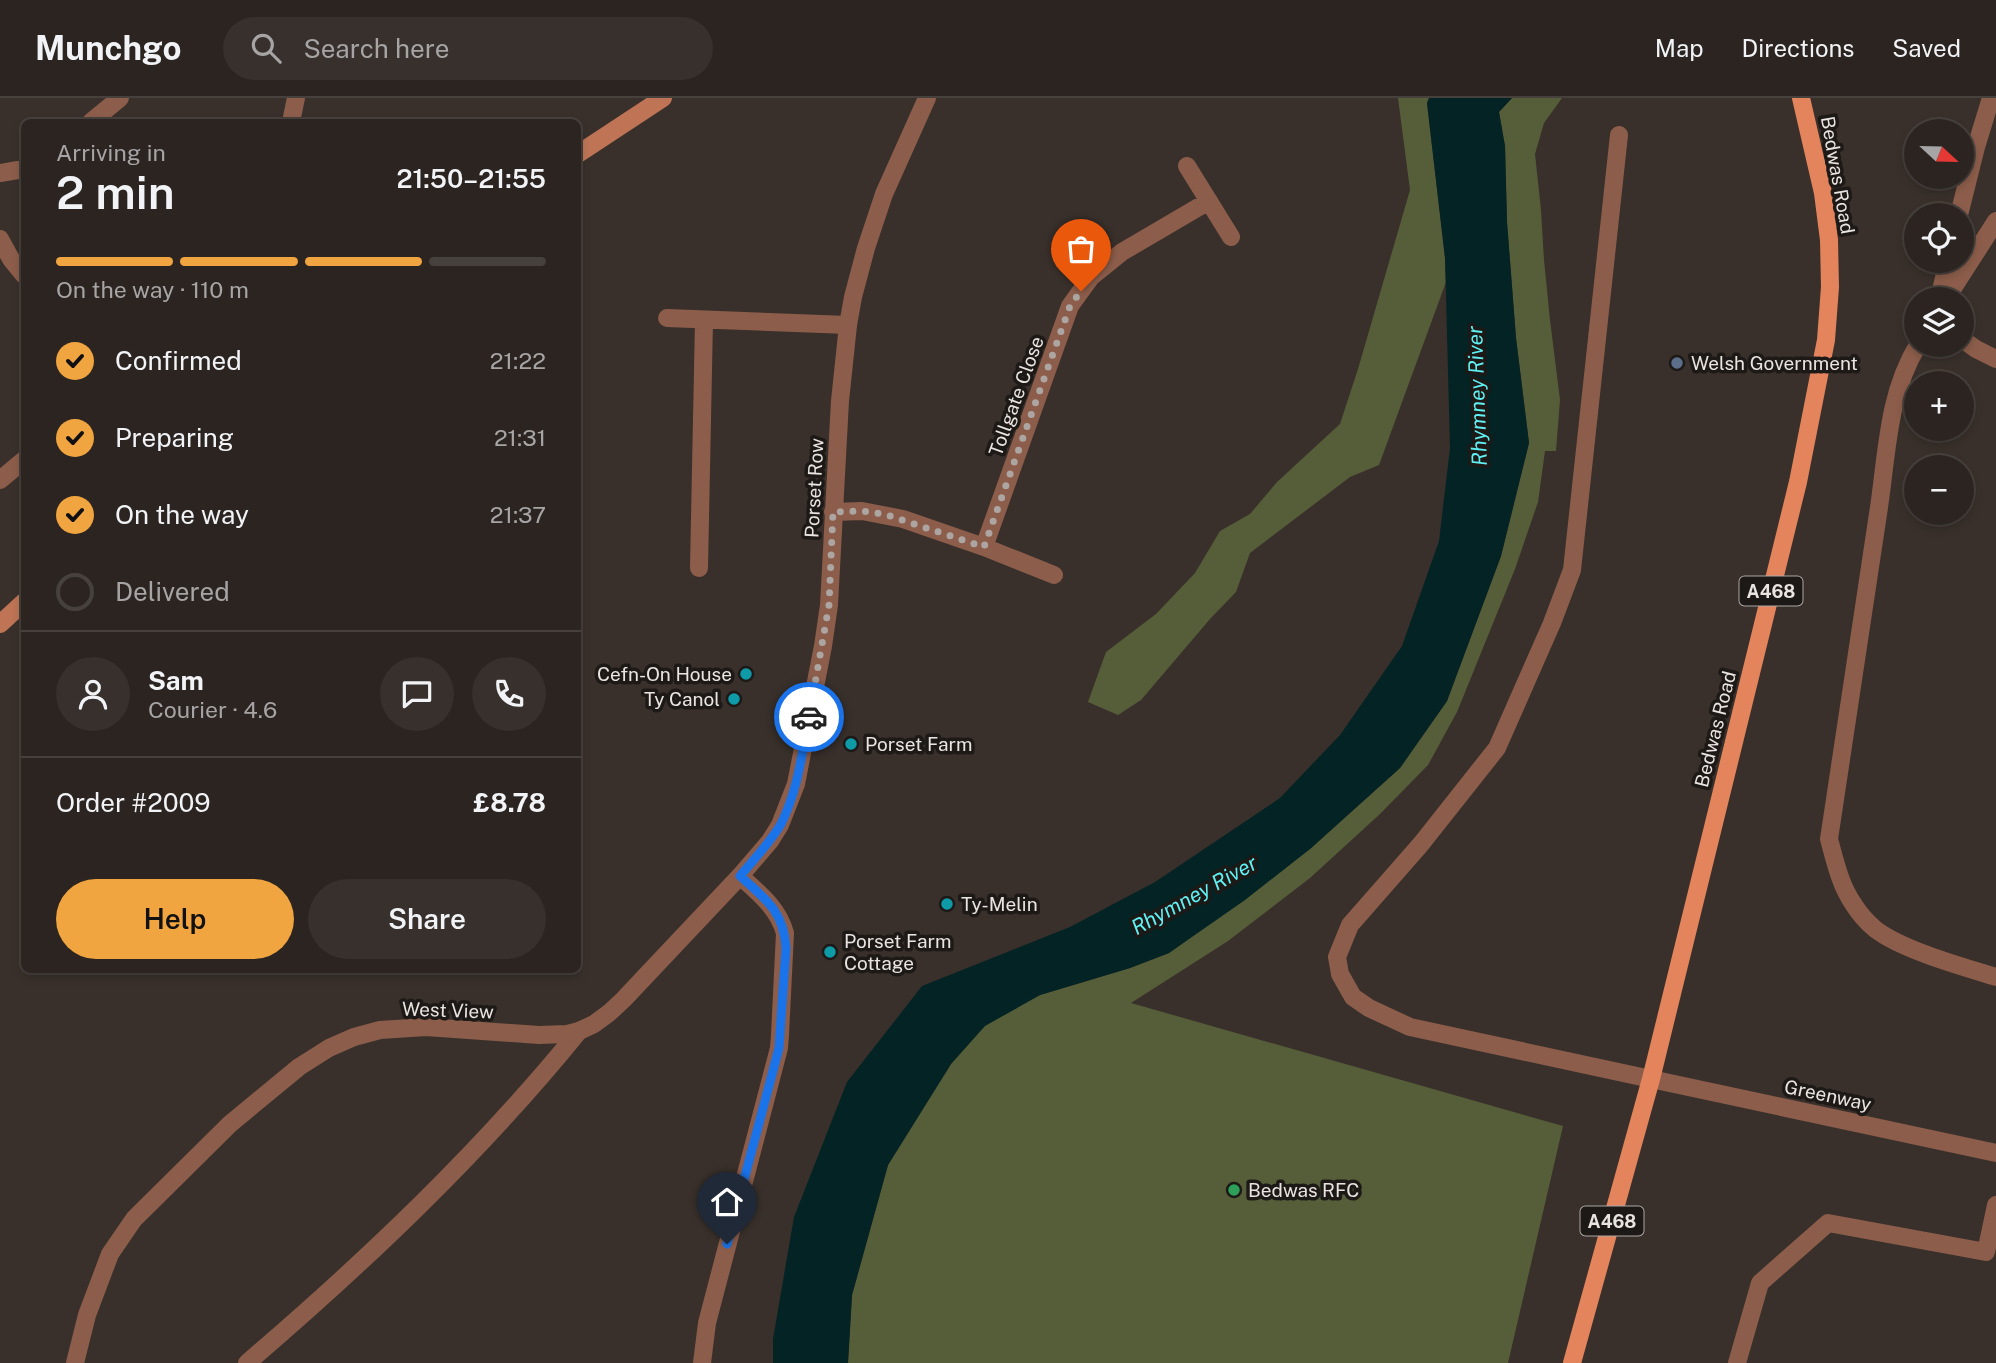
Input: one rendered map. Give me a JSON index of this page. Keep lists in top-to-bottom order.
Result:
{
  "streets": {
    "main road": ["Bedwas Road", "A468"],
    "street": [
      "Tollgate Close",
      "Porset Row",
      "West View",
      "Greenway"
    ]
  },
  "crossings": [
    ["Bedwas Road", "Greenway"],
    ["Porset Row", "West View"]
  ],
  "water": ["Rhymney River"],
  "places": [
    "Welsh Government",
    "Cefn-On House",
    "Ty Canol",
    "Porset Farm",
    "Ty-Melin",
    "Porset Farm Cottage",
    "Bedwas RFC"
  ],
  "north": "right",
  "page": {
    "header": "Munchgo",
    "search": "Search here",
    "nav": ["Map", "Directions", "Saved"],
    "map_buttons": ["+", "−"],
    "heading": ["2 min", "Arriving in", "21:50–21:55"],
    "panel": [
      "Sam",
      "Courier · 4.6",
      "Order #2009",
      "£8.78"
    ],
    "bar": "On the way · 110 m",
    "list": [
      ["Confirmed", "21:22"],
      ["Preparing", "21:31"],
      ["On the way", "21:37"],
      "Delivered"
    ],
    "buttons": ["Help", "Share"]
  }
}
